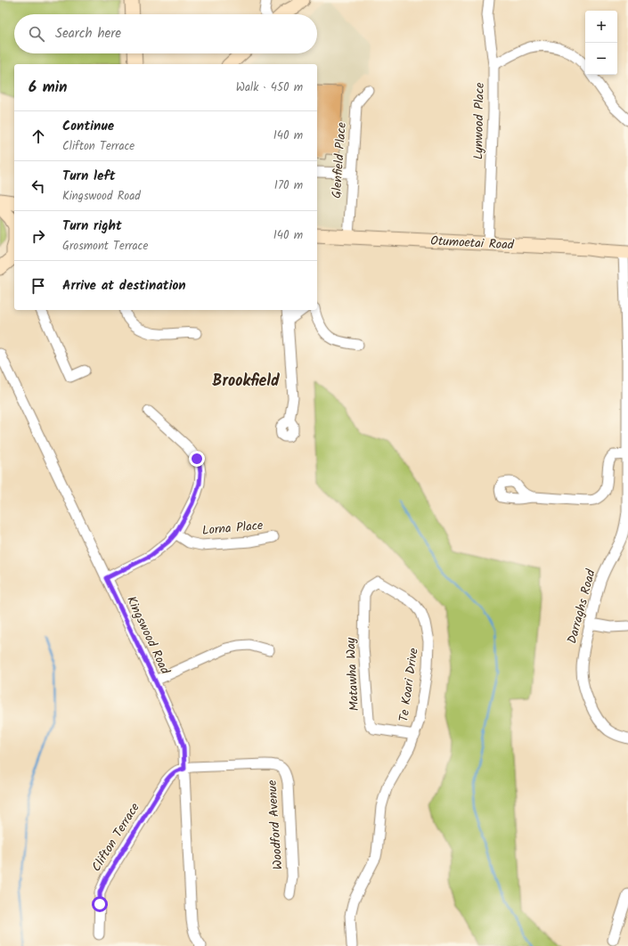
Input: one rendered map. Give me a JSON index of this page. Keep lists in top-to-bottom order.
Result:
{
  "streets": {
    "main road": ["Otumoetai Road"],
    "street": [
      "Lynwood Place",
      "Glenfield Place",
      "Lorna Place",
      "Darraghs Road",
      "Kingswood Road",
      "Matawha Way",
      "Te Koari Drive",
      "Woodford Avenue",
      "Clifton Terrace"
    ]
  },
  "crossings": [
    ["Lynwood Place", "Otumoetai Road"],
    ["Glenfield Place", "Otumoetai Road"],
    ["Otumoetai Road", "Darraghs Road"],
    ["Kingswood Road", "Woodford Avenue"],
    ["Kingswood Road", "Clifton Terrace"],
    ["Matawha Way", "Te Koari Drive"],
    ["Woodford Avenue", "Clifton Terrace"]
  ],
  "districts": ["Brookfield"],
  "page": {
    "map_buttons": ["+", "−"],
    "search": "Search here",
    "heading": ["6 min", "Walk · 450 m"],
    "list": [
      ["Continue", "Clifton Terrace", "140 m"],
      ["Turn left", "Kingswood Road", "170 m"],
      ["Turn right", "Grosmont Terrace", "140 m"],
      "Arrive at destination"
    ]
  }
}
